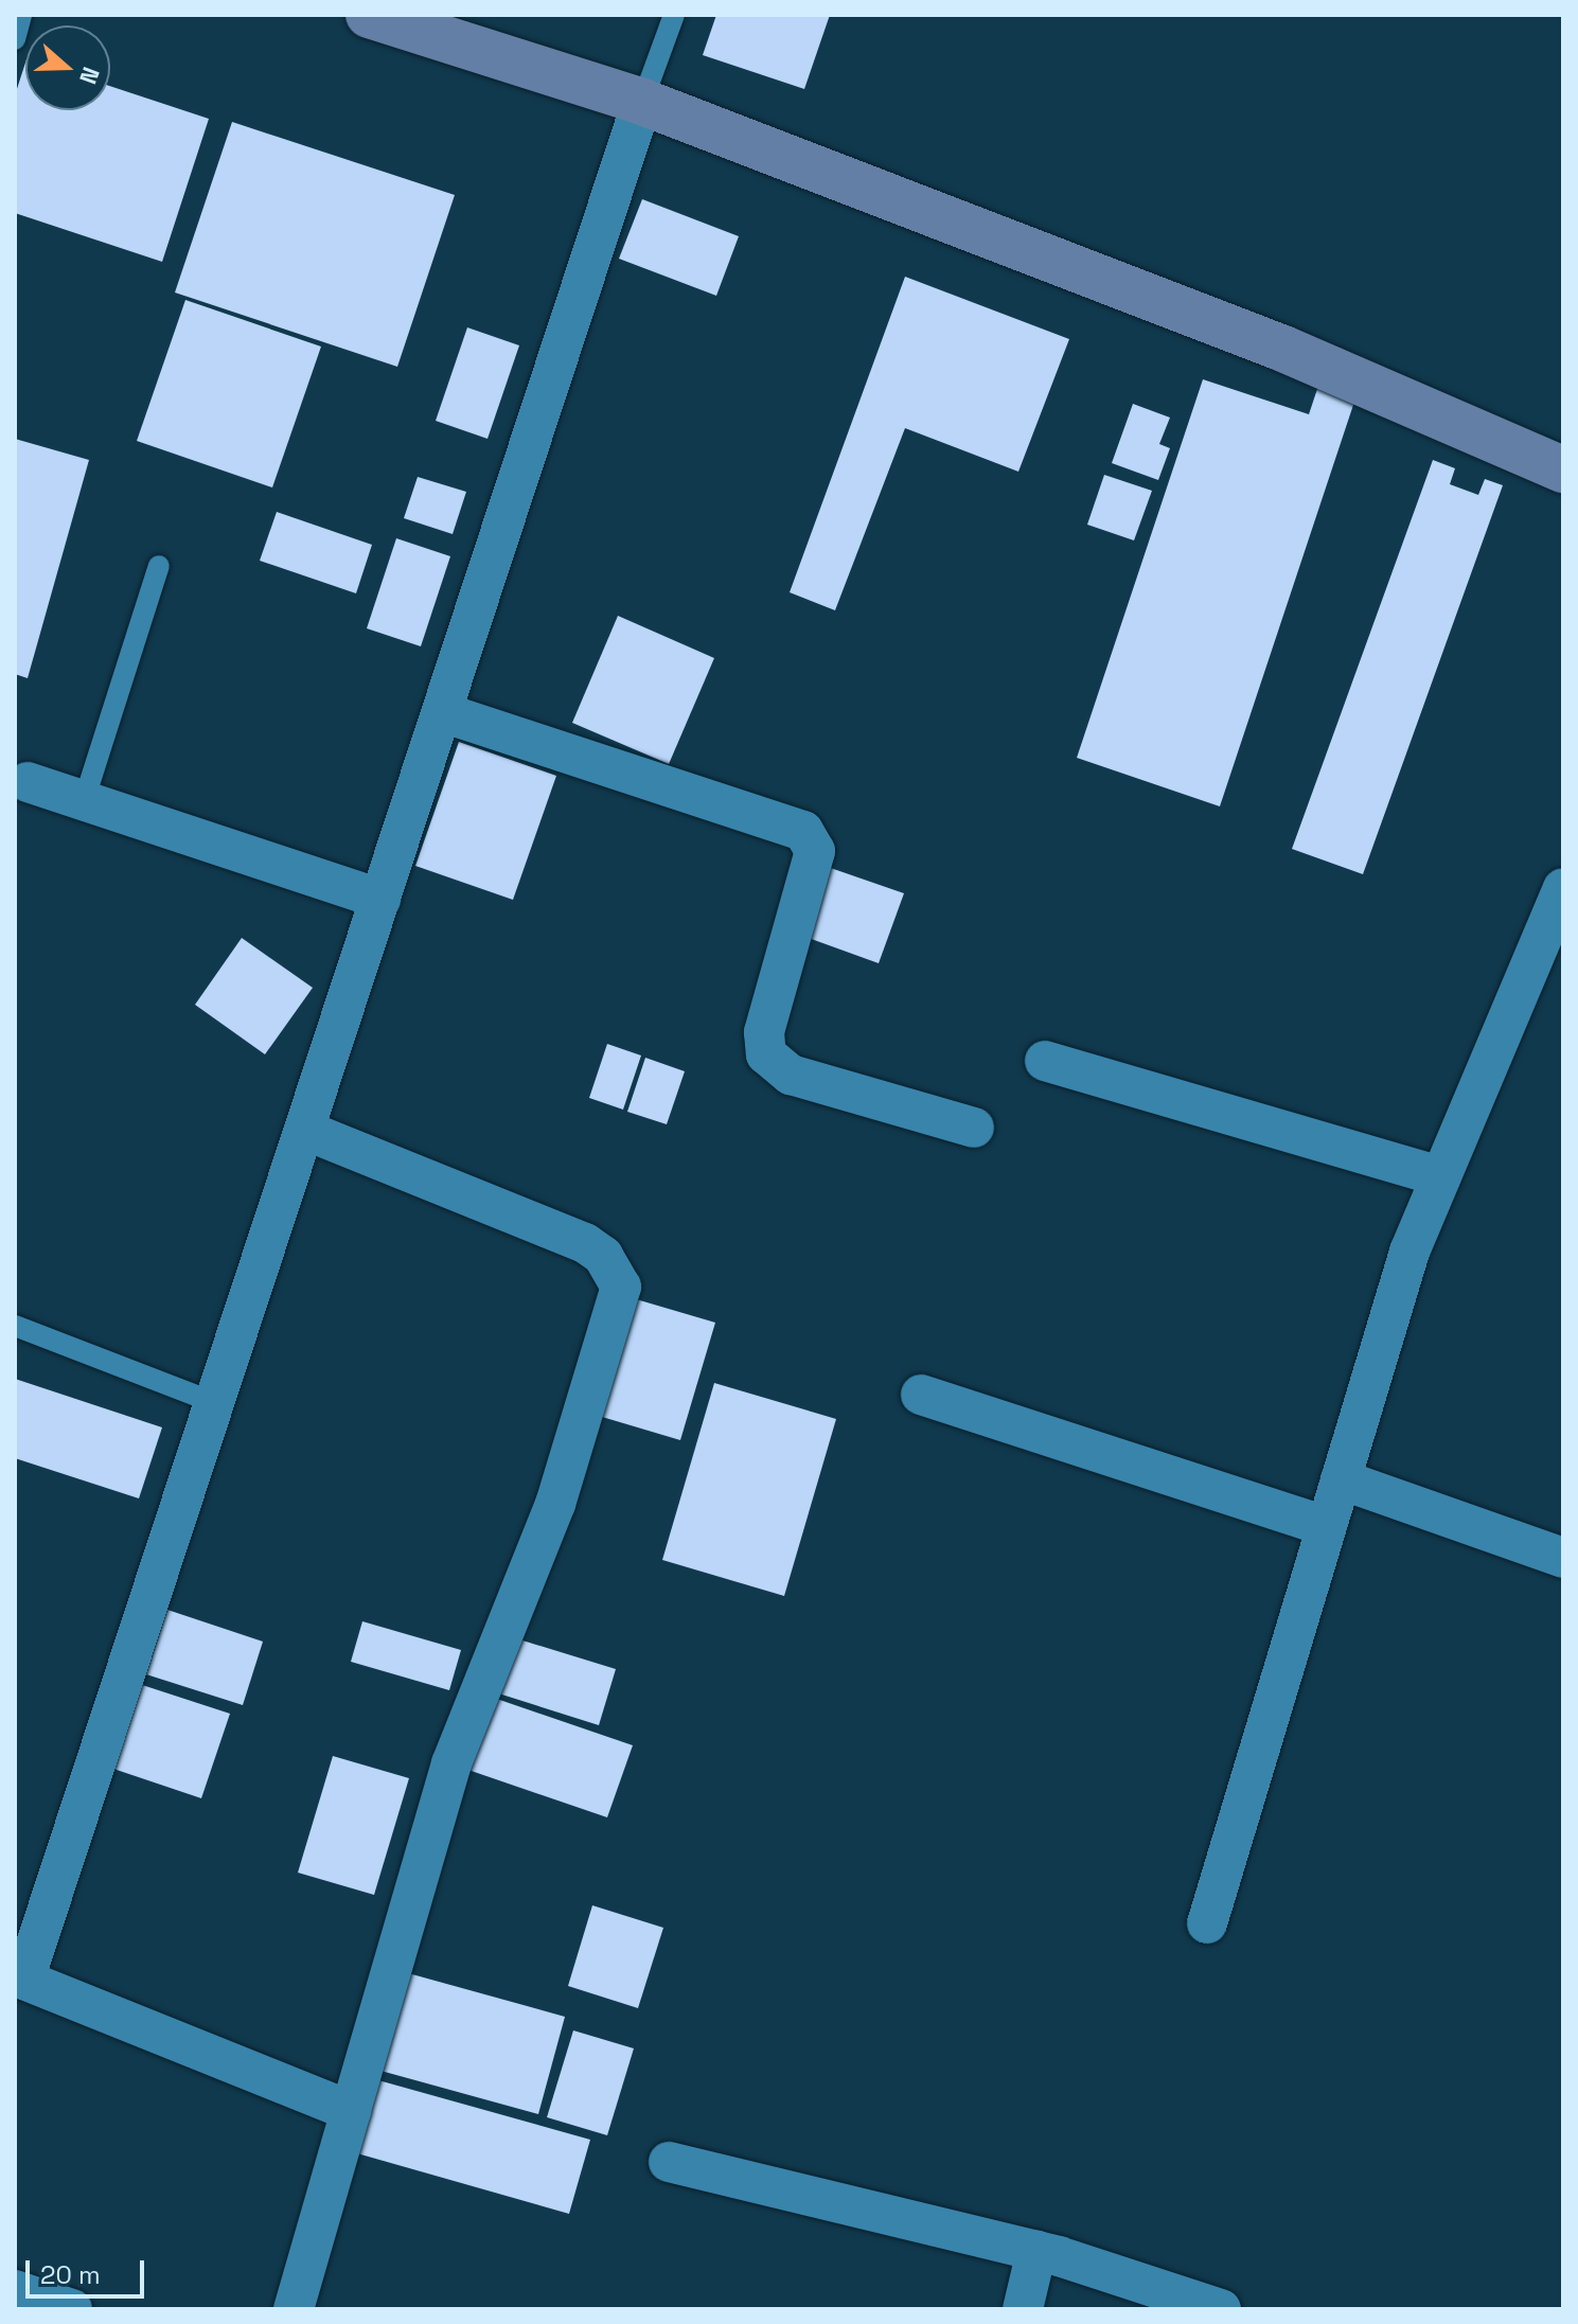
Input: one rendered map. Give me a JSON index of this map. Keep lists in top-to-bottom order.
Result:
{
  "scale_bar": "20 m",
  "north": "right"
}
